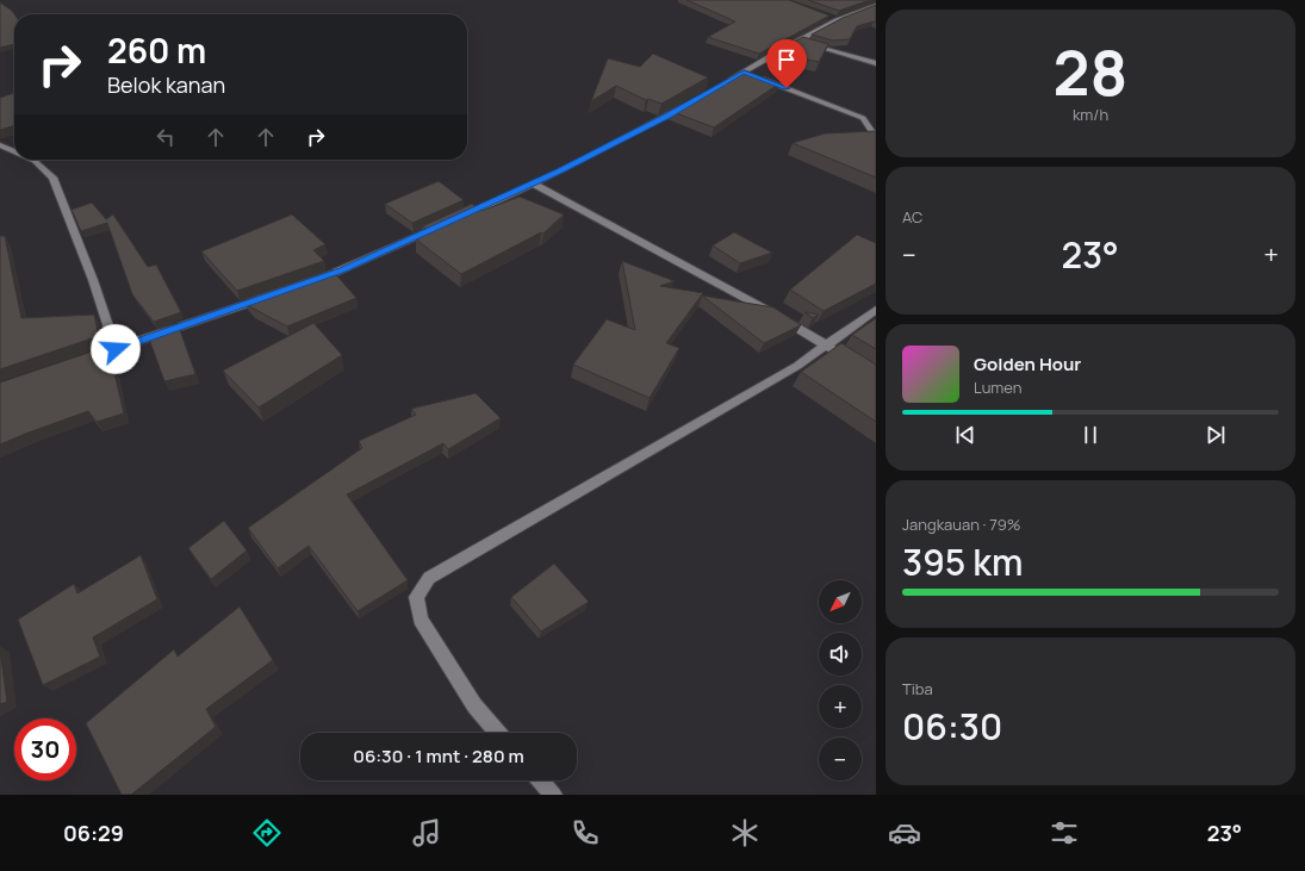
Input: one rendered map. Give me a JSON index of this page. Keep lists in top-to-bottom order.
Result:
{
  "north": "bottom left",
  "page": {
    "tile": [
      ["28", "km/h"],
      "AC",
      ["Jangkauan · 79%", "395 km"],
      ["Tiba", "06:30"]
    ],
    "turn": ["260 m", "Belok kanan"],
    "heat": ["−", "23°", "+"],
    "song": ["Golden Hour", "Lumen"],
    "map_buttons": ["+", "−"],
    "limit": "30",
    "trip": "06:30 · 1 mnt · 280 m",
    "tabs": ["06:29", "23°"]
  }
}
